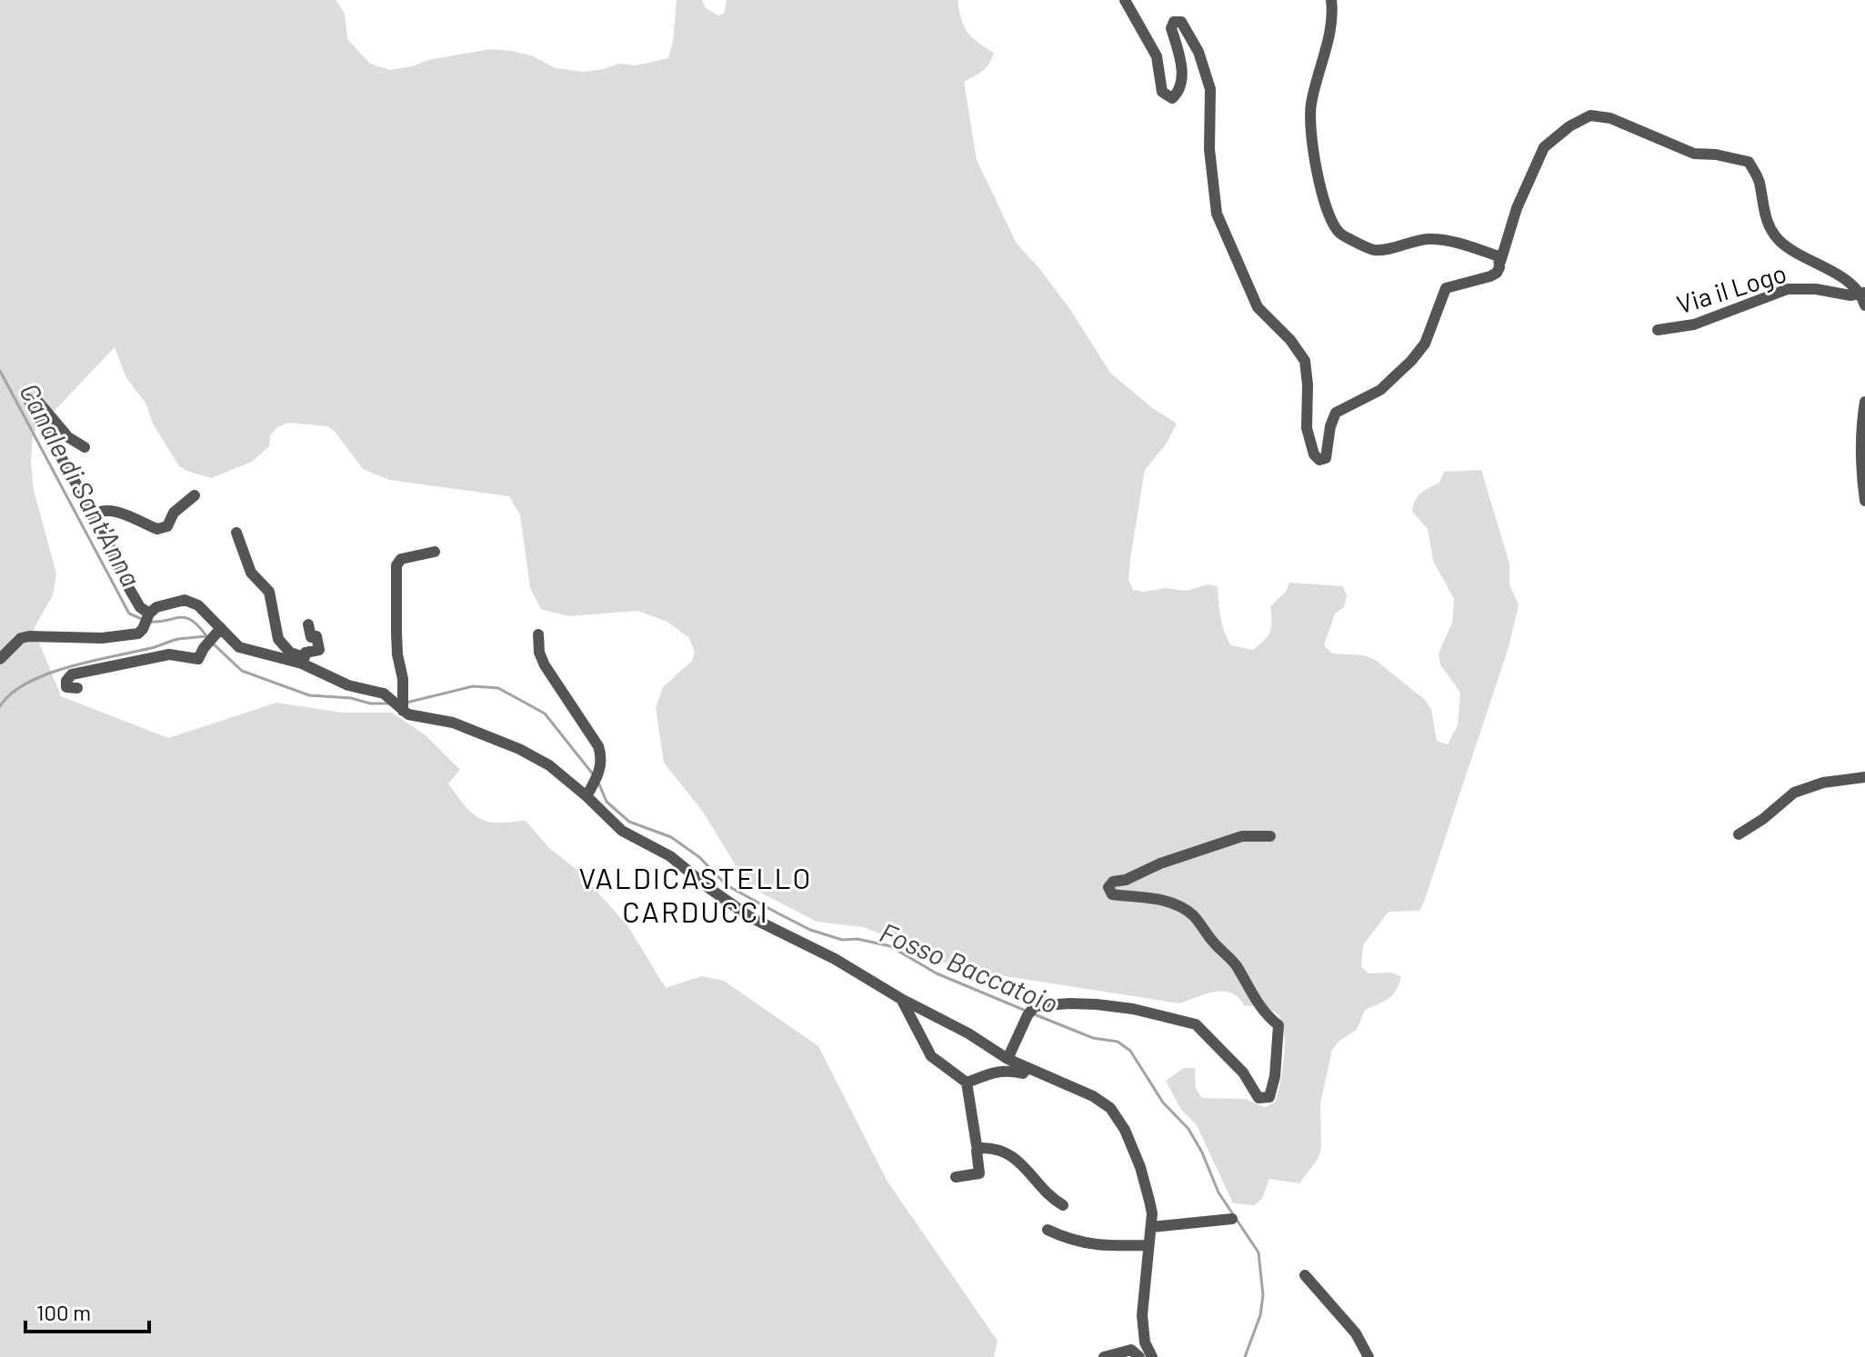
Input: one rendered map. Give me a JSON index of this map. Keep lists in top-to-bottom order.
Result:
{
  "streets": {
    "street": ["Via il Logo"]
  },
  "districts": ["VALDICASTELLO CARDUCCI"],
  "water": ["Canale di Sant'Anna", "Fosso Baccatoio"],
  "scale_bar": "100 m"
}
